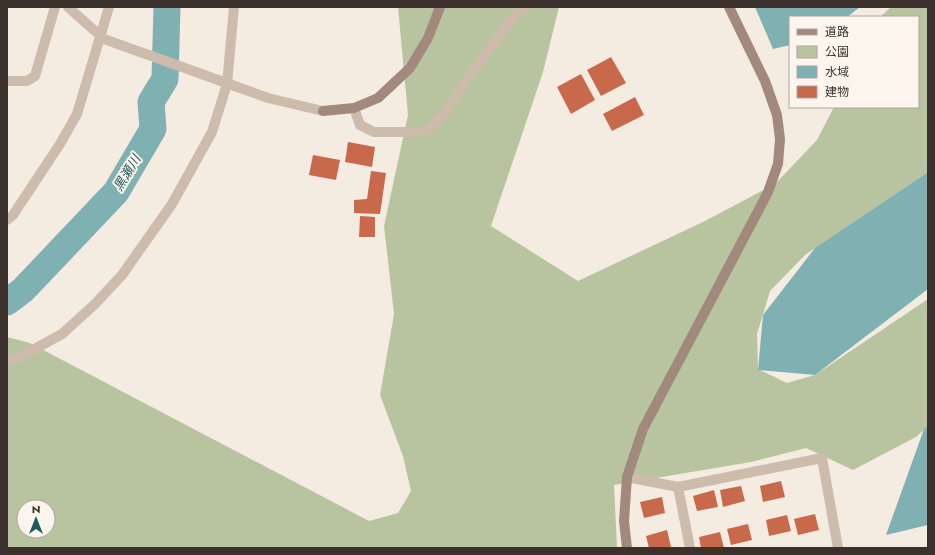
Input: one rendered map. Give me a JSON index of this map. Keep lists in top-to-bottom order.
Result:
{
  "water": ["黒瀬川"],
  "legend": [
    "道路",
    "公園",
    "水域",
    "建物"
  ],
  "north": "top"
}
